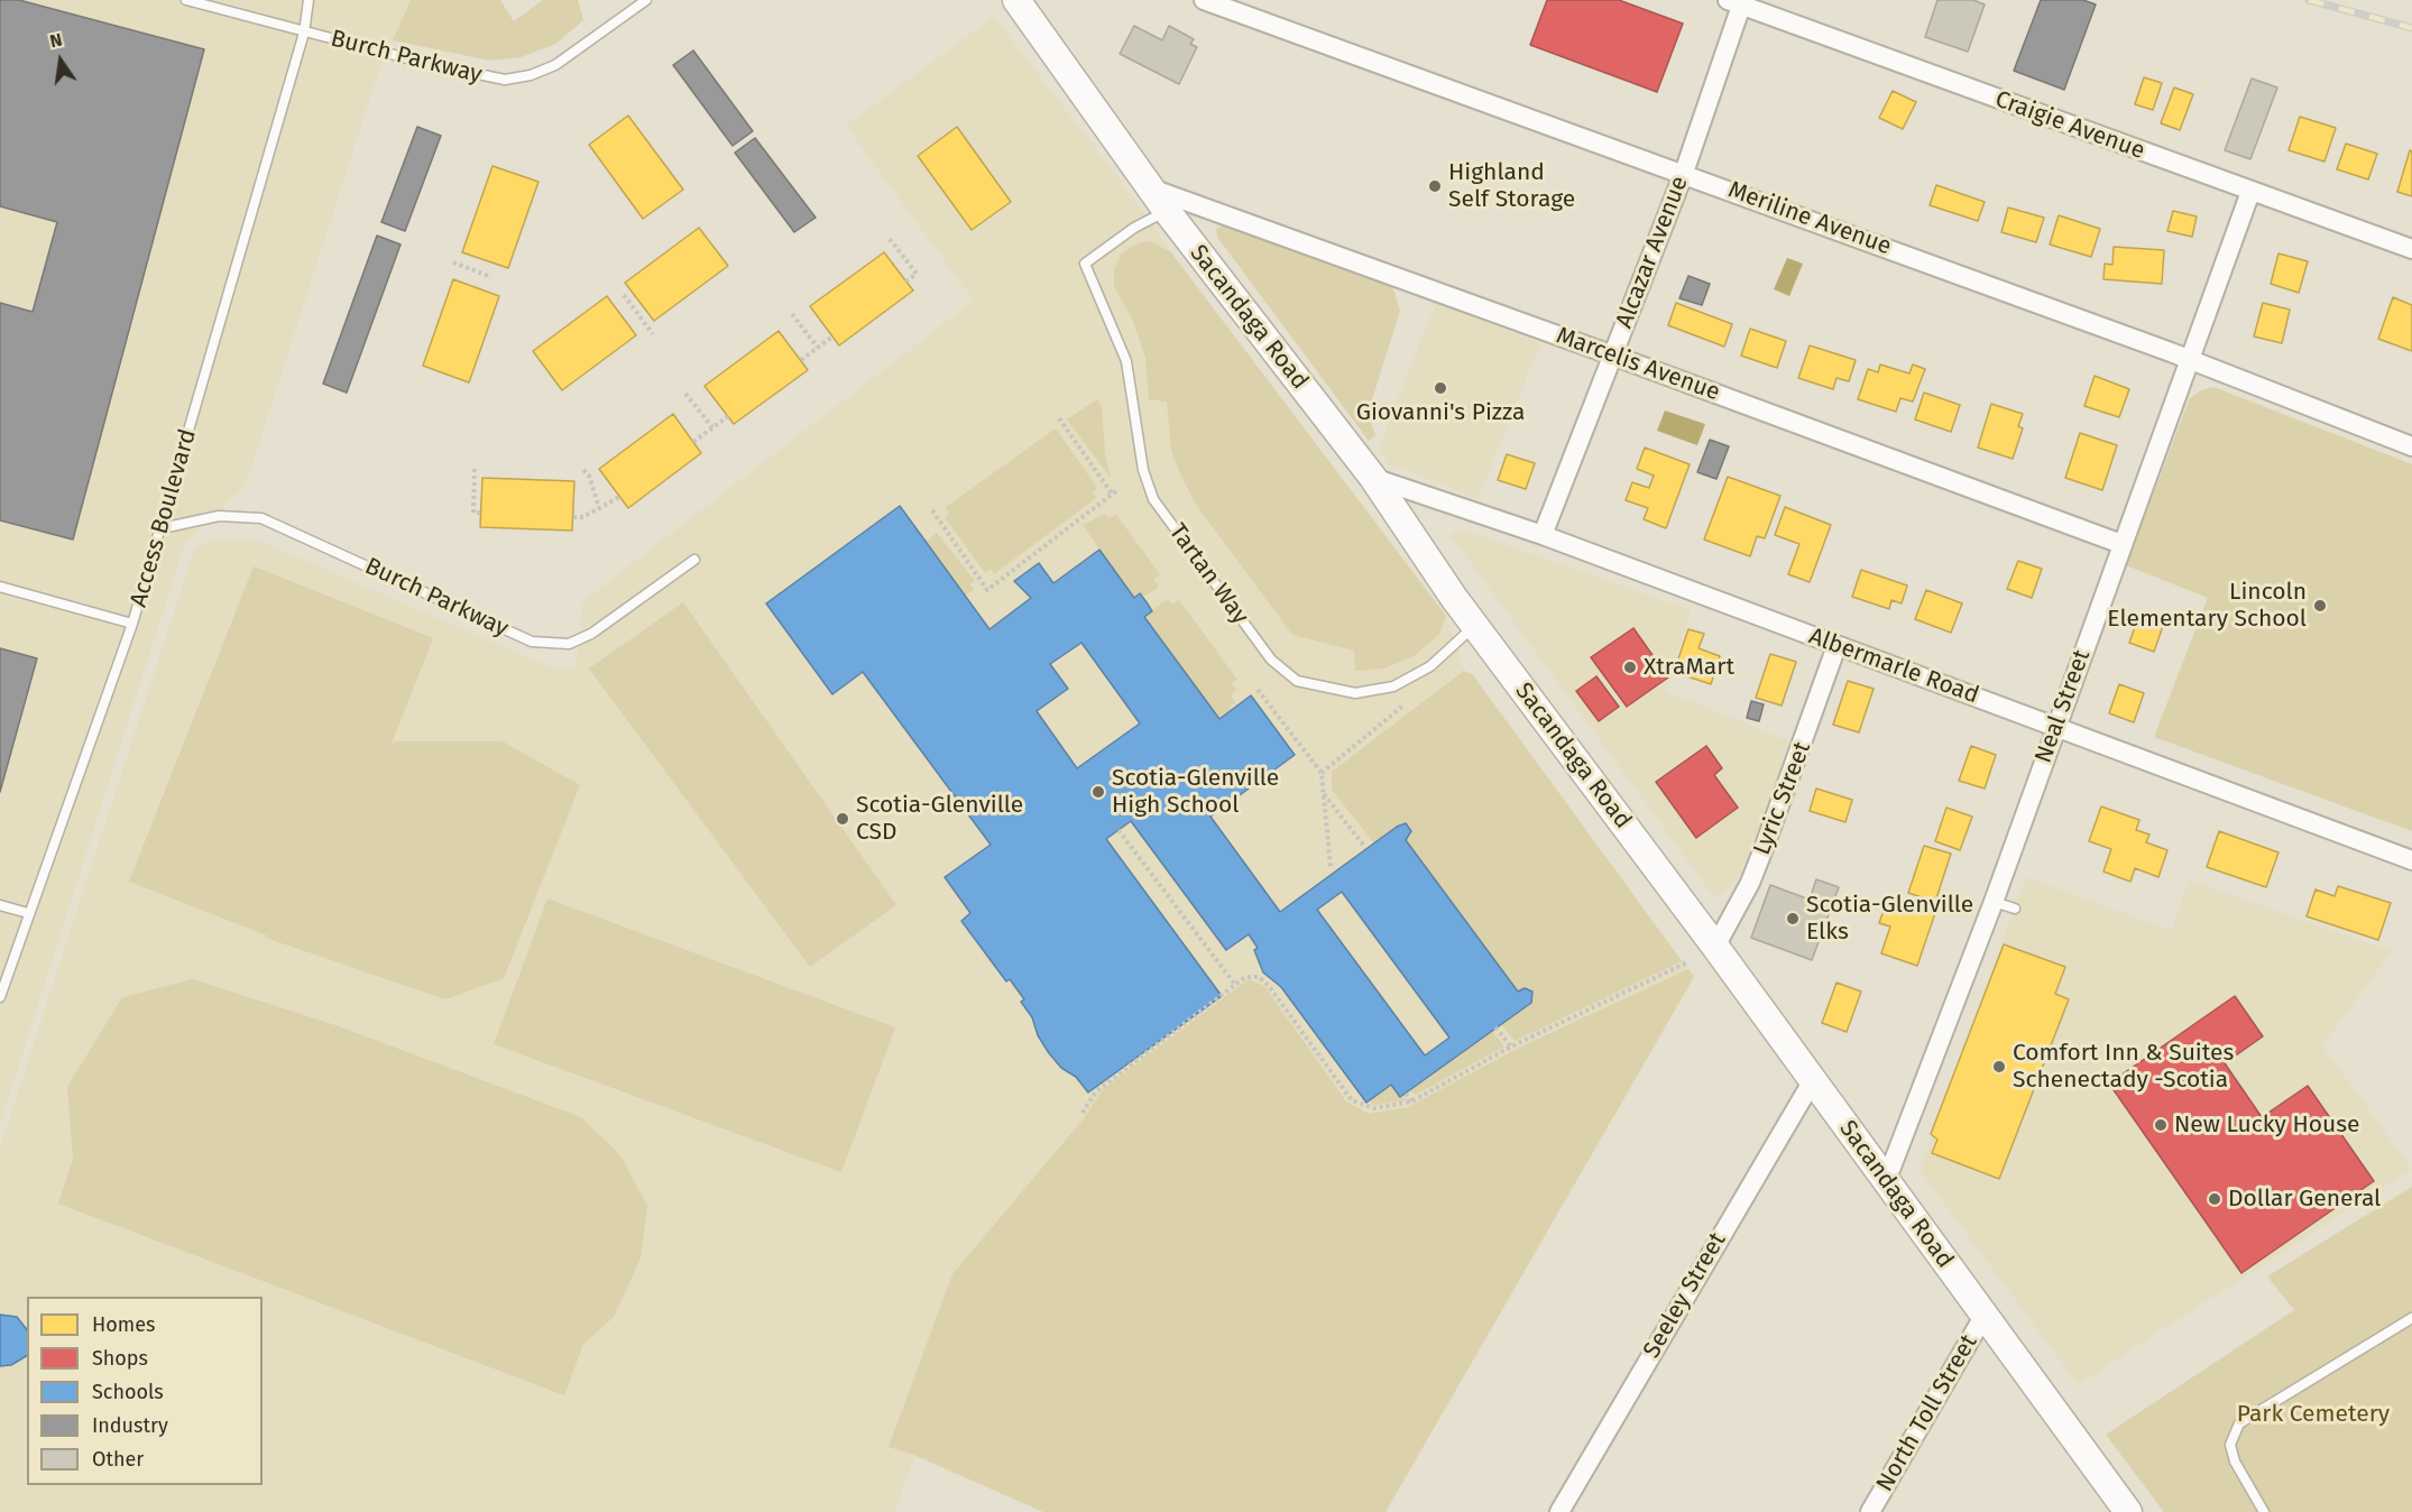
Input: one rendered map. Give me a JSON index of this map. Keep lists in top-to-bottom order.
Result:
{
  "streets": {
    "main road": ["Sacandaga Road"],
    "street": [
      "Craigie Avenue",
      "Meriline Avenue",
      "Alcazar Avenue",
      "Marcelis Avenue",
      "Albermarle Road",
      "Neal Street",
      "Lyric Street",
      "Seeley Street",
      "North Toll Street"
    ],
    "lane": ["Burch Parkway", "Access Boulevard", "Tartan Way"]
  },
  "crossings": [
    ["Burch Parkway", "Access Boulevard"],
    ["Craigie Avenue", "Alcazar Avenue"],
    ["Craigie Avenue", "Neal Street"],
    ["Meriline Avenue", "Alcazar Avenue"],
    ["Meriline Avenue", "Neal Street"],
    ["Alcazar Avenue", "Marcelis Avenue"],
    ["Alcazar Avenue", "Albermarle Road"],
    ["Sacandaga Road", "Marcelis Avenue"],
    ["Sacandaga Road", "Tartan Way"],
    ["Sacandaga Road", "Albermarle Road"],
    ["Sacandaga Road", "Neal Street"],
    ["Sacandaga Road", "Lyric Street"],
    ["Sacandaga Road", "Seeley Street"],
    ["Sacandaga Road", "North Toll Street"],
    ["Marcelis Avenue", "Neal Street"],
    ["Albermarle Road", "Neal Street"],
    ["Albermarle Road", "Lyric Street"]
  ],
  "parks": ["Park Cemetery"],
  "places": [
    "Highland Self Storage",
    "Giovanni's Pizza",
    "Lincoln Elementary School",
    "XtraMart",
    "Scotia-Glenville High School",
    "Scotia-Glenville CSD",
    "Scotia-Glenville Elks",
    "Comfort Inn & Suites Schenectady -Scotia",
    "New Lucky House",
    "Dollar General"
  ],
  "legend": [
    "Homes",
    "Shops",
    "Schools",
    "Industry",
    "Other"
  ],
  "north": "top"
}
